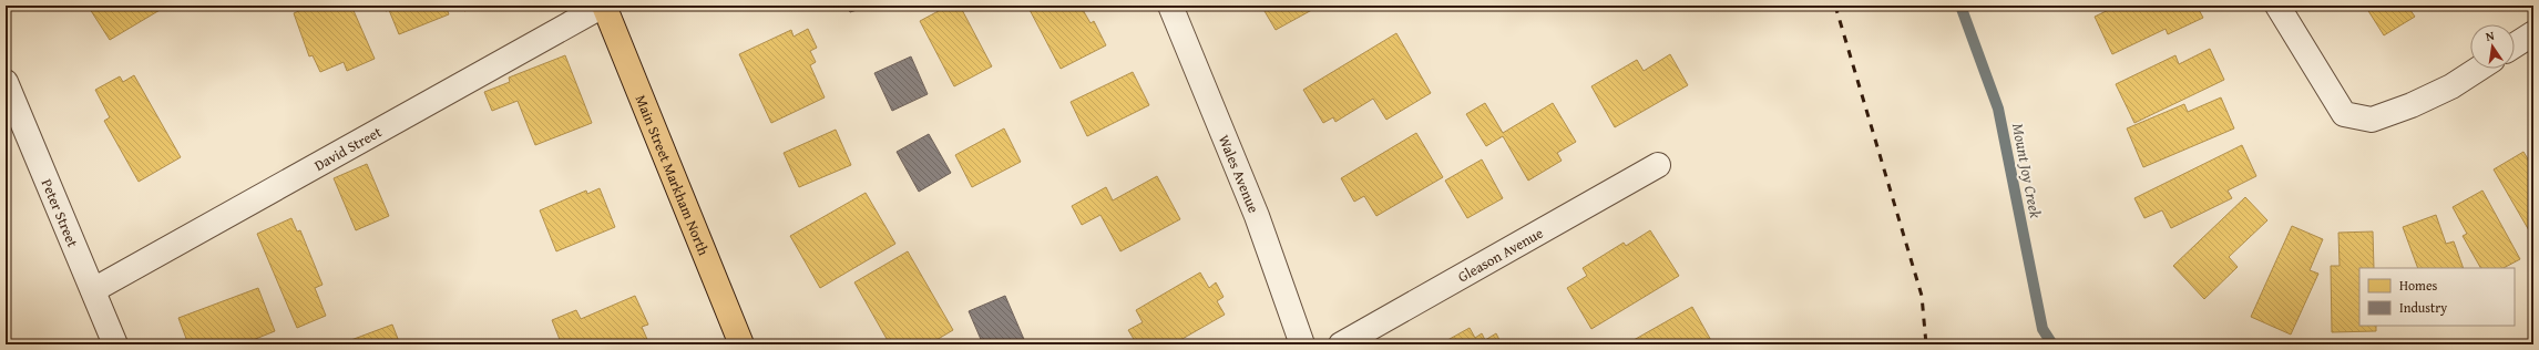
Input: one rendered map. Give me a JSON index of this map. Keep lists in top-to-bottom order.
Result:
{
  "streets": {
    "main road": ["Main Street Markham North"],
    "street": [
      "David Street",
      "Wales Avenue",
      "Peter Street",
      "Gleason Avenue"
    ]
  },
  "crossings": [
    ["David Street", "Main Street Markham North"],
    ["David Street", "Peter Street"]
  ],
  "water": ["Mount Joy Creek"],
  "legend": ["Homes", "Industry"],
  "north": "top"
}
